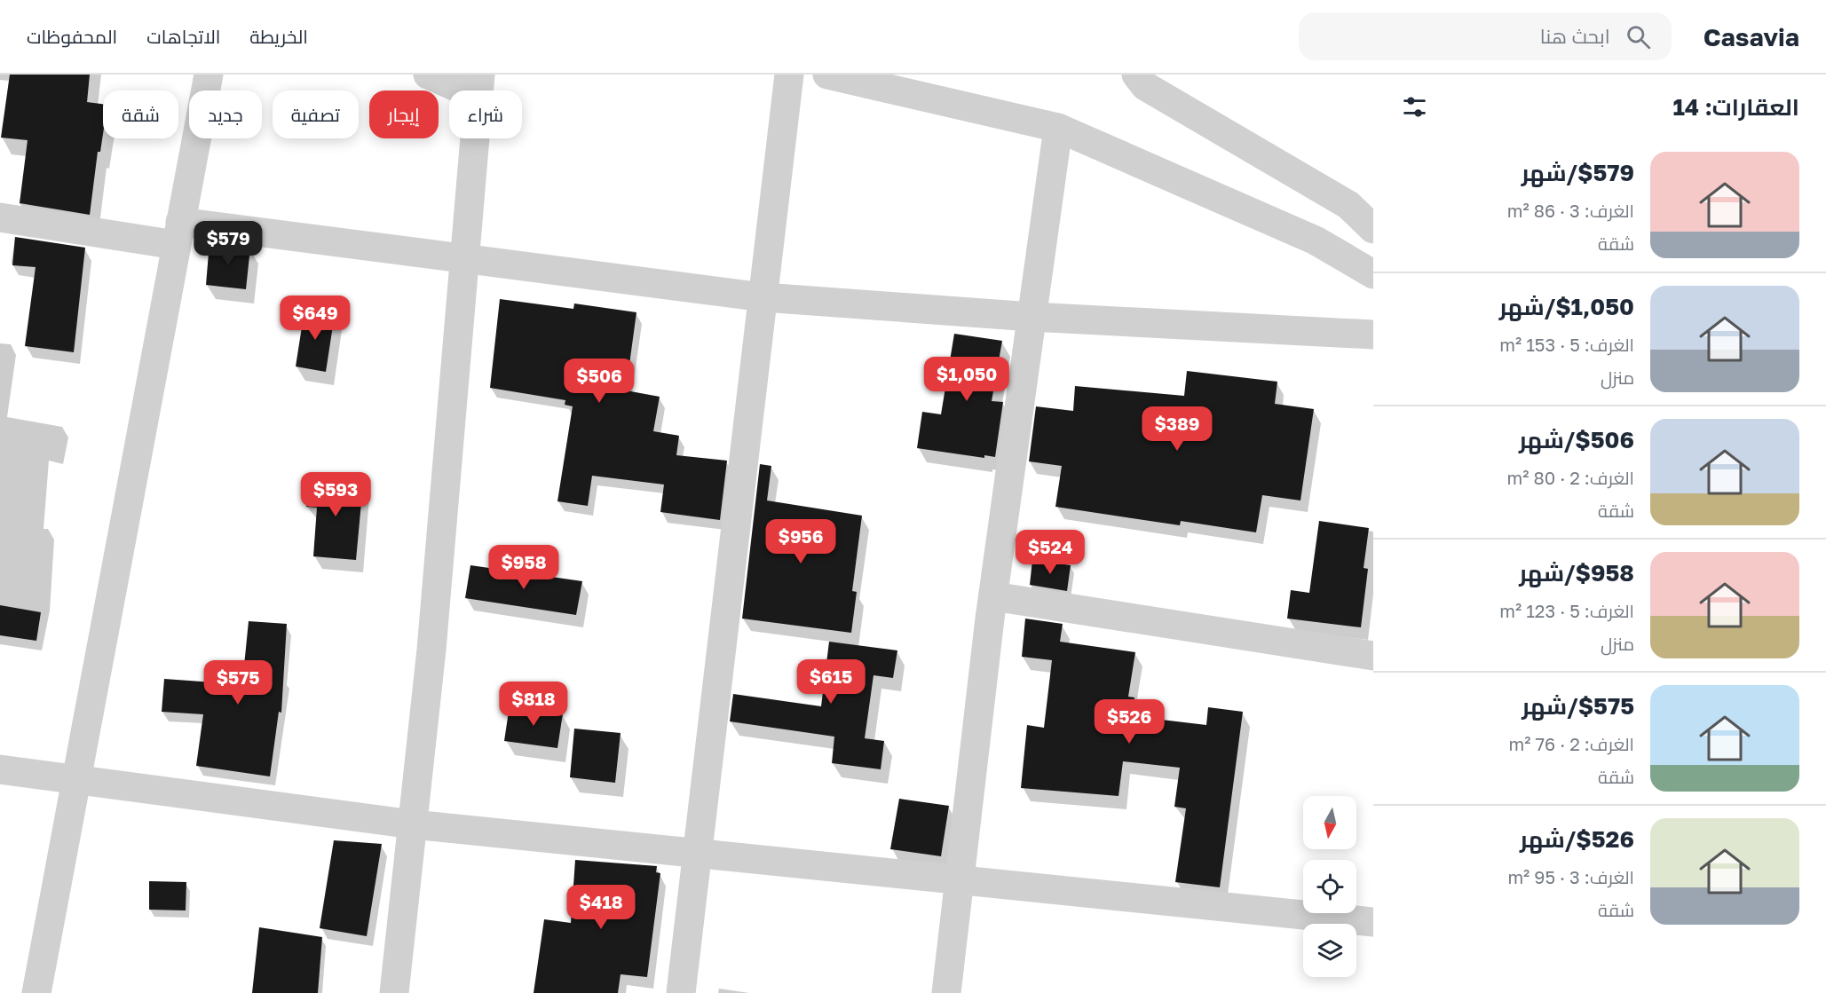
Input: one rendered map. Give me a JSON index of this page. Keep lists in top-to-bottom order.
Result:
{
  "north": "bottom",
  "page": {
    "header": "Casavia",
    "search": "ابحث هنا",
    "nav": ["الخريطة", "الاتجاهات", "المحفوظات"],
    "heading": "العقارات: 14",
    "chip": [
      "شراء",
      "إيجار",
      "تصفية",
      "جديد",
      "شقة"
    ],
    "list": [
      {
        "name": "$579/شهر",
        "note": "الغرف: 3 · 86 m² · شقة"
      },
      {
        "name": "$1,050/شهر",
        "note": "الغرف: 5 · 153 m² · منزل"
      },
      {
        "name": "$506/شهر",
        "note": "الغرف: 2 · 80 m² · شقة"
      },
      {
        "name": "$958/شهر",
        "note": "الغرف: 5 · 123 m² · منزل"
      },
      {
        "name": "$575/شهر",
        "note": "الغرف: 2 · 76 m² · شقة"
      },
      {
        "name": "$526/شهر",
        "note": "الغرف: 3 · 95 m² · شقة"
      }
    ],
    "price": [
      "$579",
      "$649",
      "$1,050",
      "$506",
      "$389",
      "$593",
      "$956",
      "$524",
      "$958",
      "$615",
      "$575",
      "$818",
      "$526",
      "$418"
    ]
  }
}
